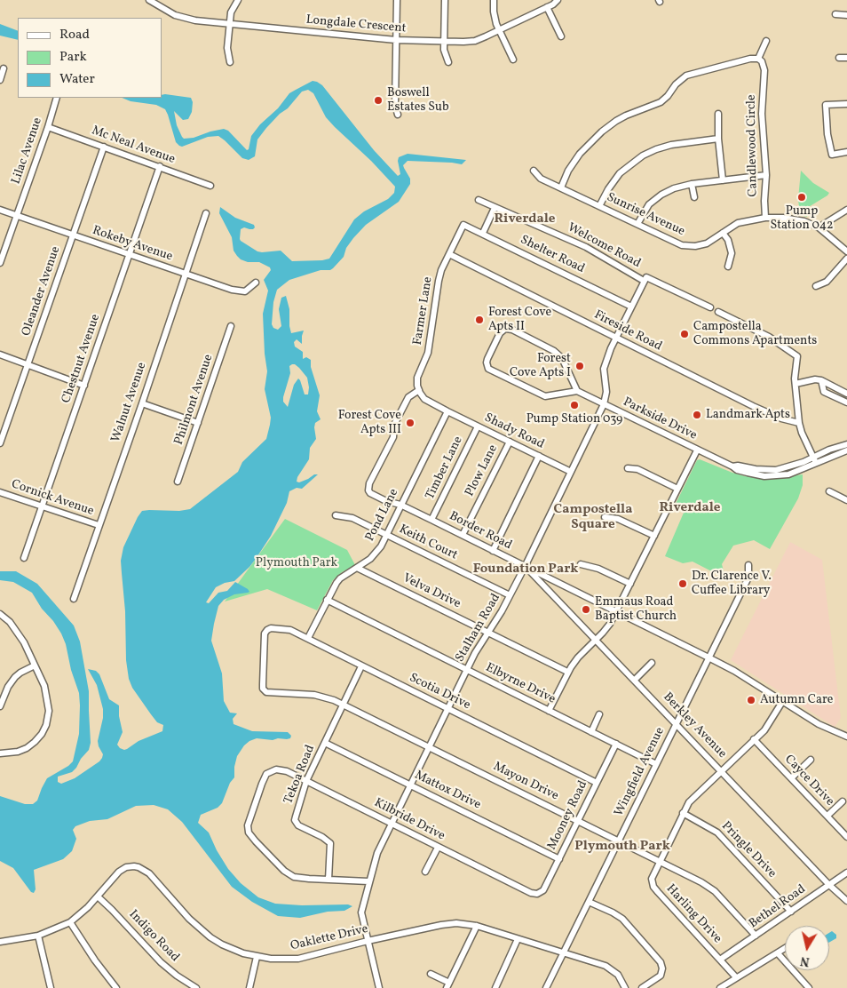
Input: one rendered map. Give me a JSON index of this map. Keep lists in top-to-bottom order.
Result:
{
  "streets": {
    "street": [
      "Longdale Crescent",
      "Mc Neal Avenue",
      "Candlewood Circle",
      "Lilac Avenue",
      "Sunrise Avenue",
      "Rokeby Avenue",
      "Welcome Road",
      "Shelter Road",
      "Oleander Avenue",
      "Farmer Lane",
      "Fireside Road",
      "Chestnut Avenue",
      "Philmont Avenue",
      "Walnut Avenue",
      "Parkside Drive",
      "Shady Road",
      "Timber Lane",
      "Plow Lane",
      "Cornick Avenue",
      "Pond Lane",
      "Border Road",
      "Keith Court",
      "Velva Drive",
      "Stalham Road",
      "Elbyrne Drive",
      "Scotia Drive",
      "Berkley Avenue",
      "Wingfield Avenue",
      "Tekoa Road",
      "Cayce Drive",
      "Mayon Drive",
      "Mattox Drive",
      "Mooney Road",
      "Kilbride Drive",
      "Pringle Drive",
      "Bethel Road",
      "Harling Drive",
      "Indigo Road",
      "Oaklette Drive"
    ]
  },
  "crossings": [
    ["Mc Neal Avenue", "Lilac Avenue"],
    ["Mc Neal Avenue", "Oleander Avenue"],
    ["Mc Neal Avenue", "Chestnut Avenue"],
    ["Candlewood Circle", "Sunrise Avenue"],
    ["Lilac Avenue", "Rokeby Avenue"],
    ["Rokeby Avenue", "Oleander Avenue"],
    ["Rokeby Avenue", "Chestnut Avenue"],
    ["Rokeby Avenue", "Walnut Avenue"],
    ["Welcome Road", "Stalham Road"],
    ["Shelter Road", "Farmer Lane"],
    ["Shelter Road", "Stalham Road"],
    ["Farmer Lane", "Fireside Road"],
    ["Farmer Lane", "Shady Road"],
    ["Farmer Lane", "Border Road"],
    ["Fireside Road", "Stalham Road"],
    ["Chestnut Avenue", "Cornick Avenue"],
    ["Walnut Avenue", "Cornick Avenue"],
    ["Parkside Drive", "Stalham Road"],
    ["Shady Road", "Timber Lane"],
    ["Shady Road", "Plow Lane"],
    ["Shady Road", "Pond Lane"],
    ["Shady Road", "Border Road"],
    ["Shady Road", "Stalham Road"],
    ["Timber Lane", "Border Road"],
    ["Plow Lane", "Border Road"],
    ["Pond Lane", "Border Road"],
    ["Pond Lane", "Keith Court"],
    ["Pond Lane", "Velva Drive"],
    ["Pond Lane", "Elbyrne Drive"],
    ["Pond Lane", "Scotia Drive"],
    ["Border Road", "Stalham Road"],
    ["Border Road", "Berkley Avenue"],
    ["Border Road", "Wingfield Avenue"],
    ["Border Road", "Harling Drive"],
    ["Keith Court", "Stalham Road"],
    ["Velva Drive", "Stalham Road"],
    ["Stalham Road", "Elbyrne Drive"],
    ["Stalham Road", "Scotia Drive"],
    ["Stalham Road", "Berkley Avenue"],
    ["Stalham Road", "Mayon Drive"],
    ["Stalham Road", "Mattox Drive"],
    ["Stalham Road", "Kilbride Drive"],
    ["Stalham Road", "Oaklette Drive"],
    ["Elbyrne Drive", "Wingfield Avenue"],
    ["Elbyrne Drive", "Mooney Road"],
    ["Scotia Drive", "Tekoa Road"],
    ["Scotia Drive", "Mayon Drive"],
    ["Scotia Drive", "Mooney Road"],
    ["Berkley Avenue", "Wingfield Avenue"],
    ["Berkley Avenue", "Bethel Road"],
    ["Berkley Avenue", "Harling Drive"],
    ["Wingfield Avenue", "Mayon Drive"],
    ["Wingfield Avenue", "Oaklette Drive"],
    ["Tekoa Road", "Mayon Drive"],
    ["Tekoa Road", "Mattox Drive"],
    ["Tekoa Road", "Kilbride Drive"],
    ["Cayce Drive", "Harling Drive"],
    ["Mayon Drive", "Mooney Road"],
    ["Mayon Drive", "Bethel Road"],
    ["Mayon Drive", "Harling Drive"],
    ["Mattox Drive", "Mooney Road"],
    ["Mooney Road", "Kilbride Drive"],
    ["Pringle Drive", "Bethel Road"],
    ["Pringle Drive", "Harling Drive"],
    ["Bethel Road", "Harling Drive"],
    ["Indigo Road", "Oaklette Drive"]
  ],
  "districts": [
    "Riverdale",
    "Riverdale",
    "Campostella Square",
    "Foundation Park",
    "Plymouth Park"
  ],
  "parks": ["Plymouth Park"],
  "places": [
    "Boswell Estates Sub",
    "Pump Station 042",
    "Forest Cove Apts II",
    "Campostella Commons Apartments",
    "Forest Cove Apts I",
    "Pump Station 039",
    "Landmark Apts",
    "Forest Cove Apts III",
    "Dr. Clarence V. Cuffee Library",
    "Emmaus Road Baptist Church",
    "Autumn Care"
  ],
  "legend": ["Road", "Park", "Water"],
  "north": "bottom"
}
